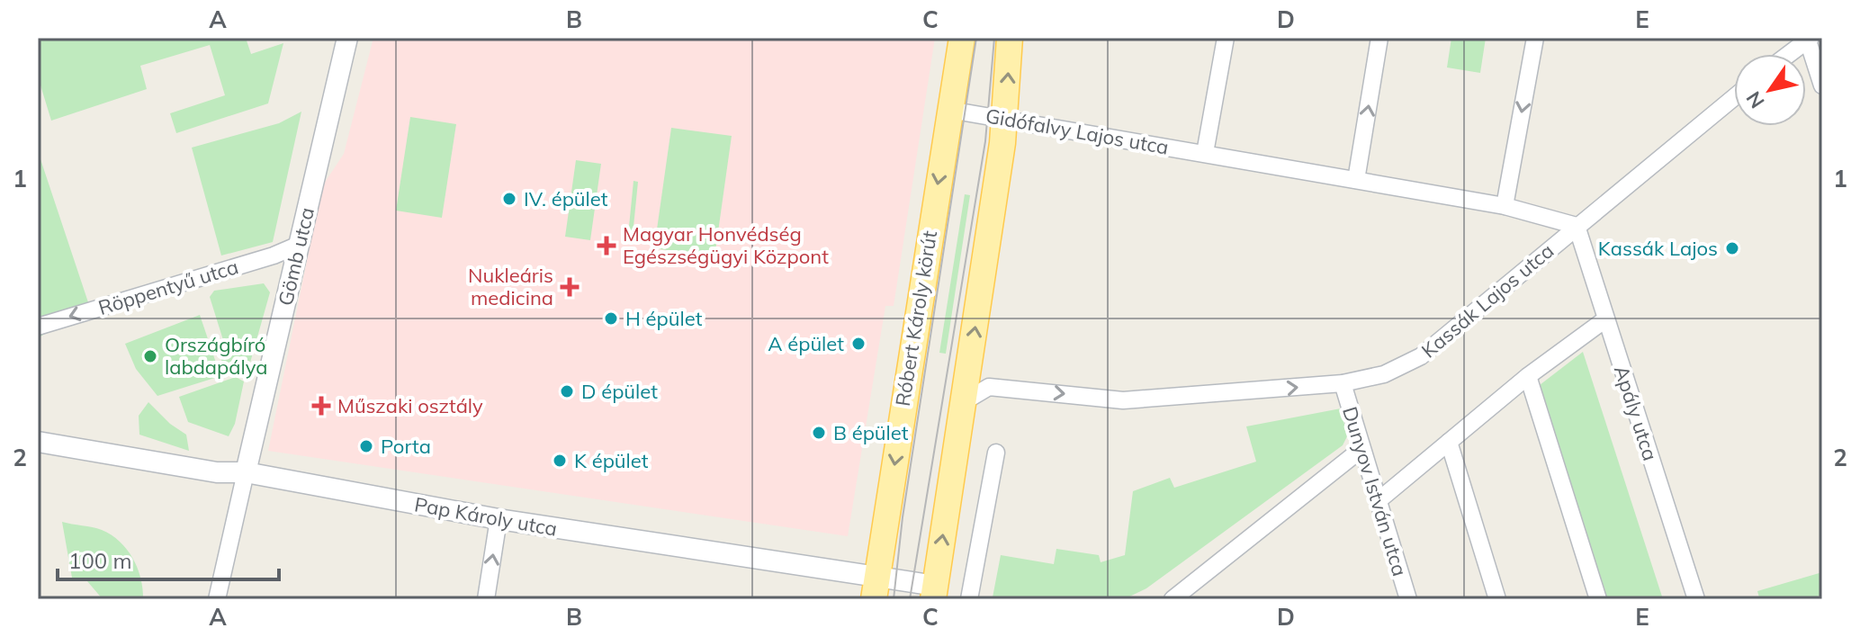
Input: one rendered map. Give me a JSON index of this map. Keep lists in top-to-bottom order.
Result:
{
  "streets": {
    "main road": ["Róbert Károly körút"],
    "street": [
      "Gidófalvy Lajos utca",
      "Gömb utca",
      "Röppentyű utca",
      "Kassák Lajos utca",
      "Apály utca",
      "Dunyov István utca",
      "Pap Károly utca"
    ]
  },
  "crossings": [
    ["Gidófalvy Lajos utca", "Kassák Lajos utca"],
    ["Gidófalvy Lajos utca", "Róbert Károly körút"],
    ["Gidófalvy Lajos utca", "Apály utca"],
    ["Gömb utca", "Röppentyű utca"],
    ["Gömb utca", "Pap Károly utca"],
    ["Kassák Lajos utca", "Apály utca"],
    ["Kassák Lajos utca", "Dunyov István utca"],
    ["Róbert Károly körút", "Pap Károly utca"]
  ],
  "one_way": ["Röppentyű utca", "Kassák Lajos utca"],
  "places": {
    "other": [
      "IV. épület",
      "Kassák Lajos",
      "H épület",
      "A épület",
      "Országbíró labdapálya",
      "D épület",
      "B épület",
      "Porta",
      "K épület"
    ],
    "health": ["Magyar Honvédség Egészségügyi Központ", "Nukleáris medicina", "Műszaki osztály"]
  },
  "scale_bar": "100 m",
  "north": "bottom left",
  "grid": {
    "columns": [
      "A",
      "B",
      "C",
      "D",
      "E"
    ],
    "rows": ["1", "2"]
  }
}
